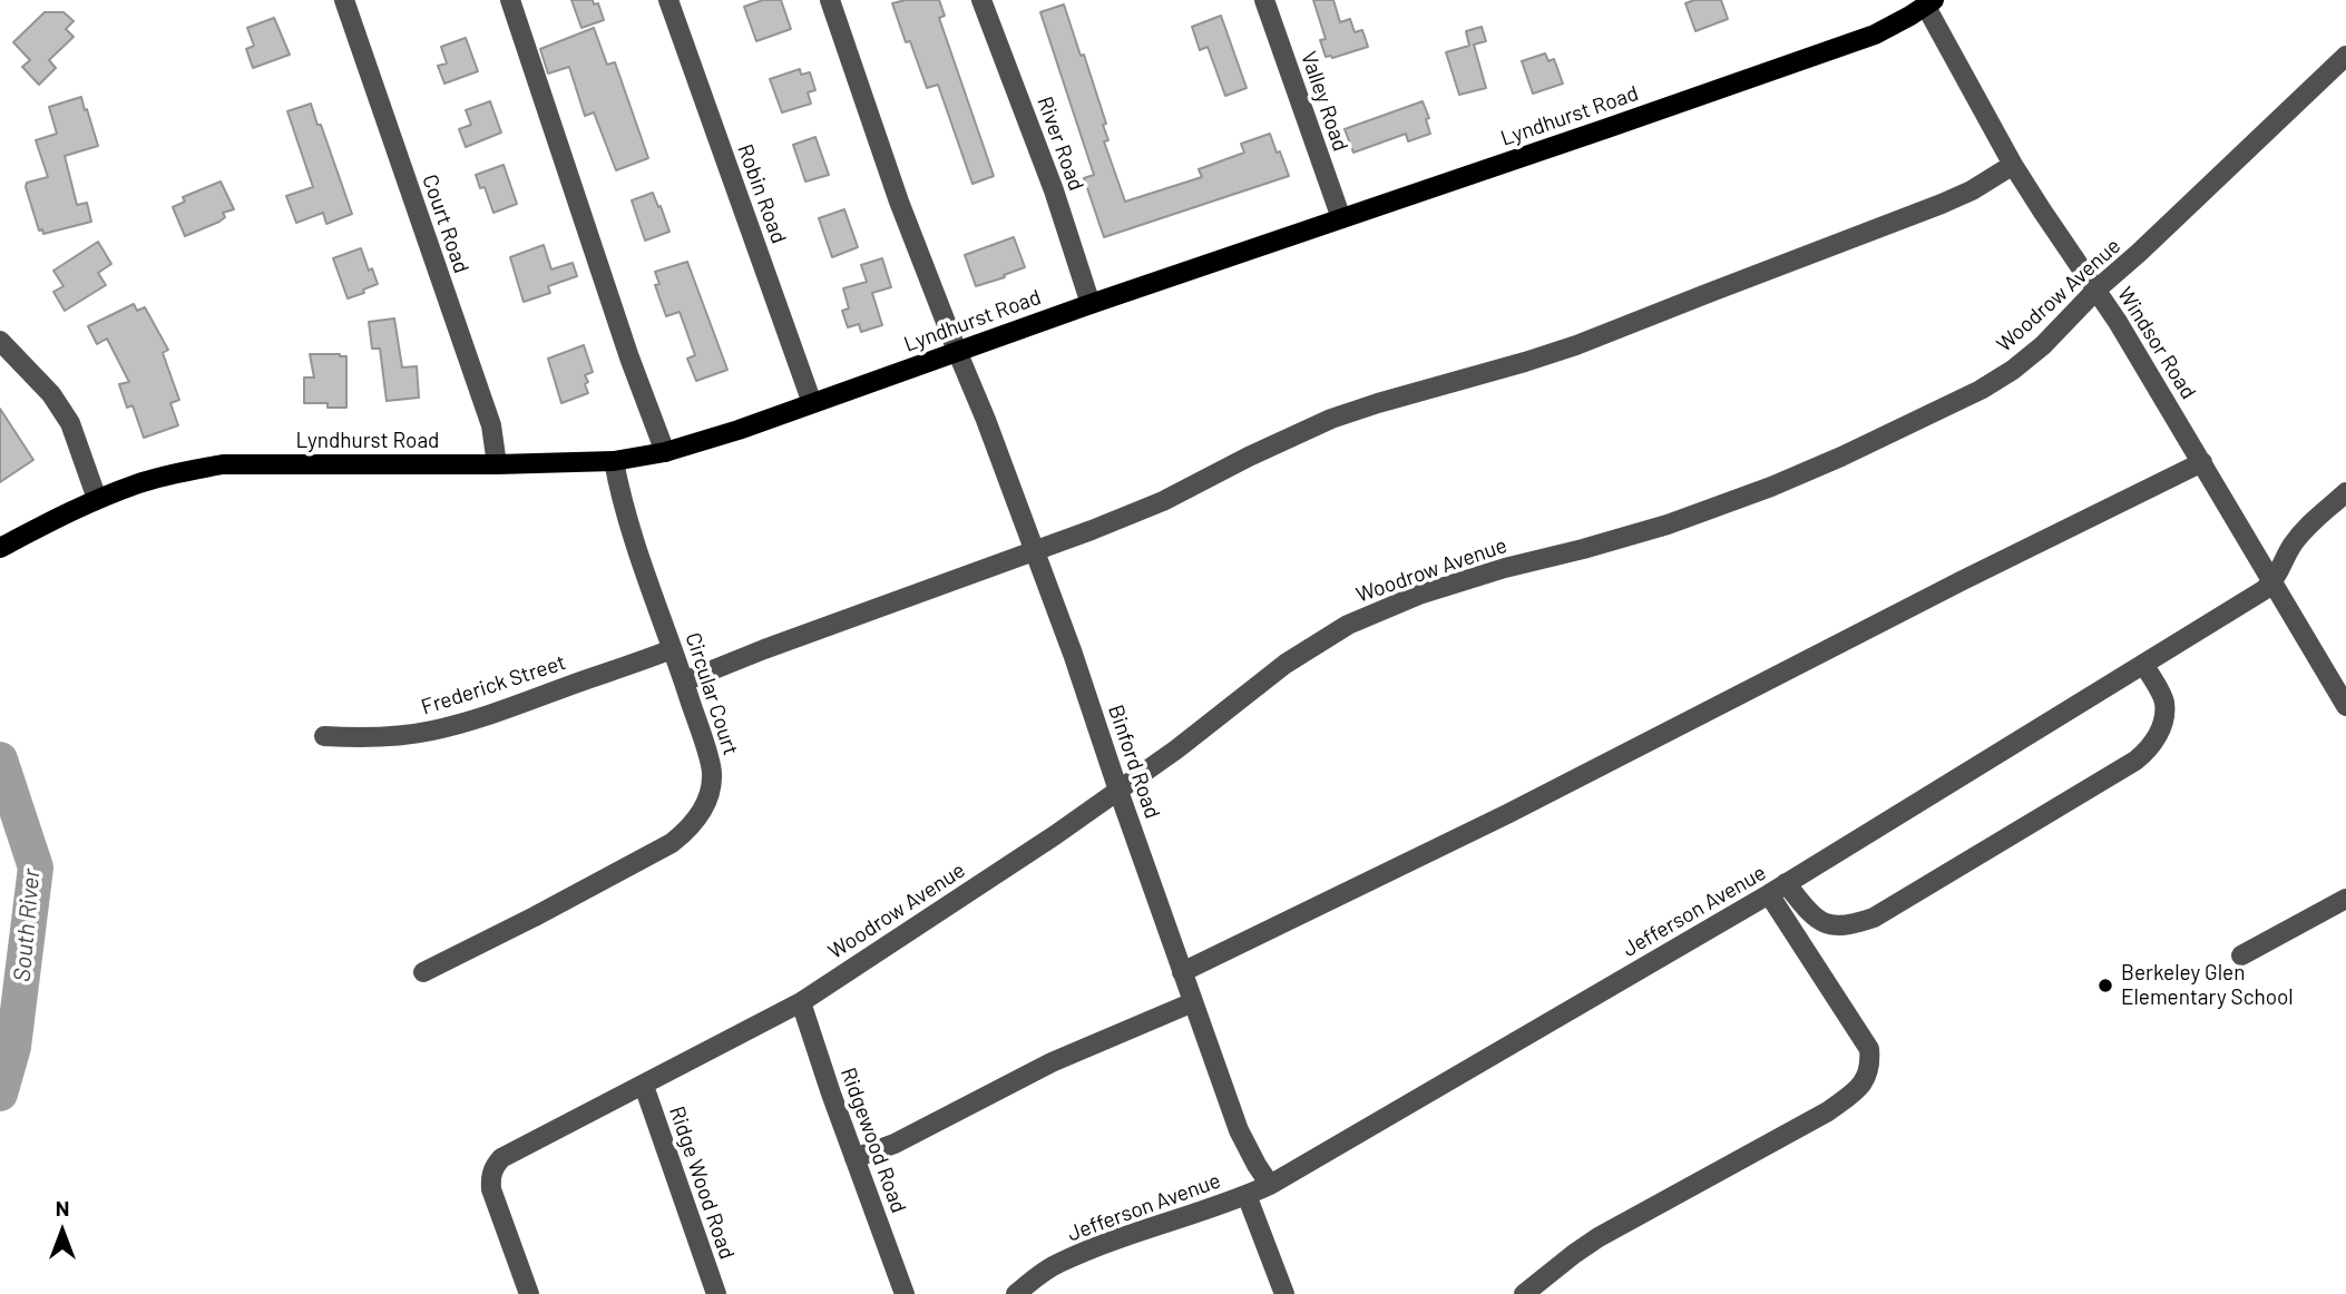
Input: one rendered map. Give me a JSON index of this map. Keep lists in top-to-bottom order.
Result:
{
  "streets": {
    "main road": ["Lyndhurst Road"],
    "street": [
      "Valley Road",
      "River Road",
      "Robin Road",
      "Court Road",
      "Woodrow Avenue",
      "Windsor Road",
      "Frederick Street",
      "Circular Court",
      "Binford Road",
      "Jefferson Avenue",
      "Ridgewood Road",
      "Ridge Wood Road"
    ]
  },
  "crossings": [
    ["Valley Road", "Lyndhurst Road"],
    ["Lyndhurst Road", "River Road"],
    ["Lyndhurst Road", "Robin Road"],
    ["Lyndhurst Road", "Court Road"],
    ["Lyndhurst Road", "Windsor Road"],
    ["Lyndhurst Road", "Circular Court"],
    ["Lyndhurst Road", "Binford Road"],
    ["Woodrow Avenue", "Windsor Road"],
    ["Woodrow Avenue", "Binford Road"],
    ["Woodrow Avenue", "Ridgewood Road"],
    ["Woodrow Avenue", "Ridge Wood Road"],
    ["Windsor Road", "Jefferson Avenue"],
    ["Frederick Street", "Circular Court"],
    ["Binford Road", "Jefferson Avenue"]
  ],
  "water": ["South River"],
  "places": ["Berkeley Glen Elementary School"],
  "north": "top"
}
